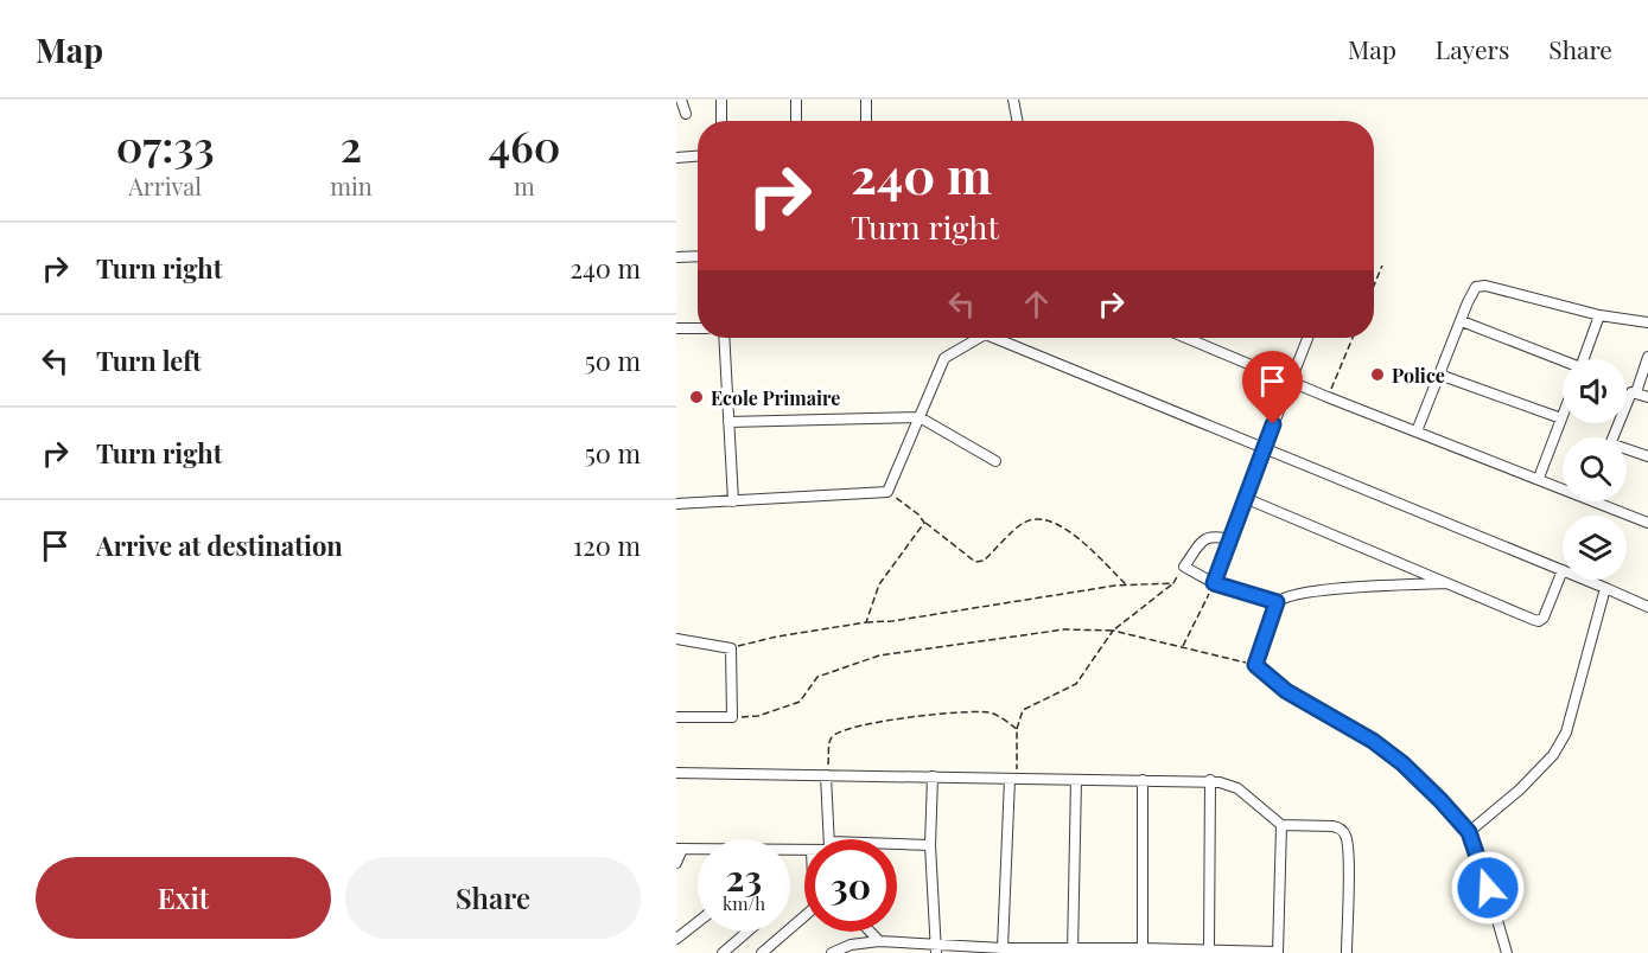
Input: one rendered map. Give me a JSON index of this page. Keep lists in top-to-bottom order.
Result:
{
  "places": ["Police", "Ecole Primaire"],
  "page": {
    "header": "Map",
    "nav": ["Map", "Layers", "Share"],
    "eta": [
      "07:33",
      "Arrival",
      "2",
      "min",
      "460",
      "m"
    ],
    "turn": ["240 m", "Turn right"],
    "list": [
      {
        "name": "Turn right",
        "value": "240 m"
      },
      {
        "name": "Turn left",
        "value": "50 m"
      },
      {
        "name": "Turn right",
        "value": "50 m"
      },
      {
        "name": "Arrive at destination",
        "value": "120 m"
      }
    ],
    "speed": "23 km/h",
    "limit": "30",
    "buttons": ["Exit", "Share"]
  }
}
